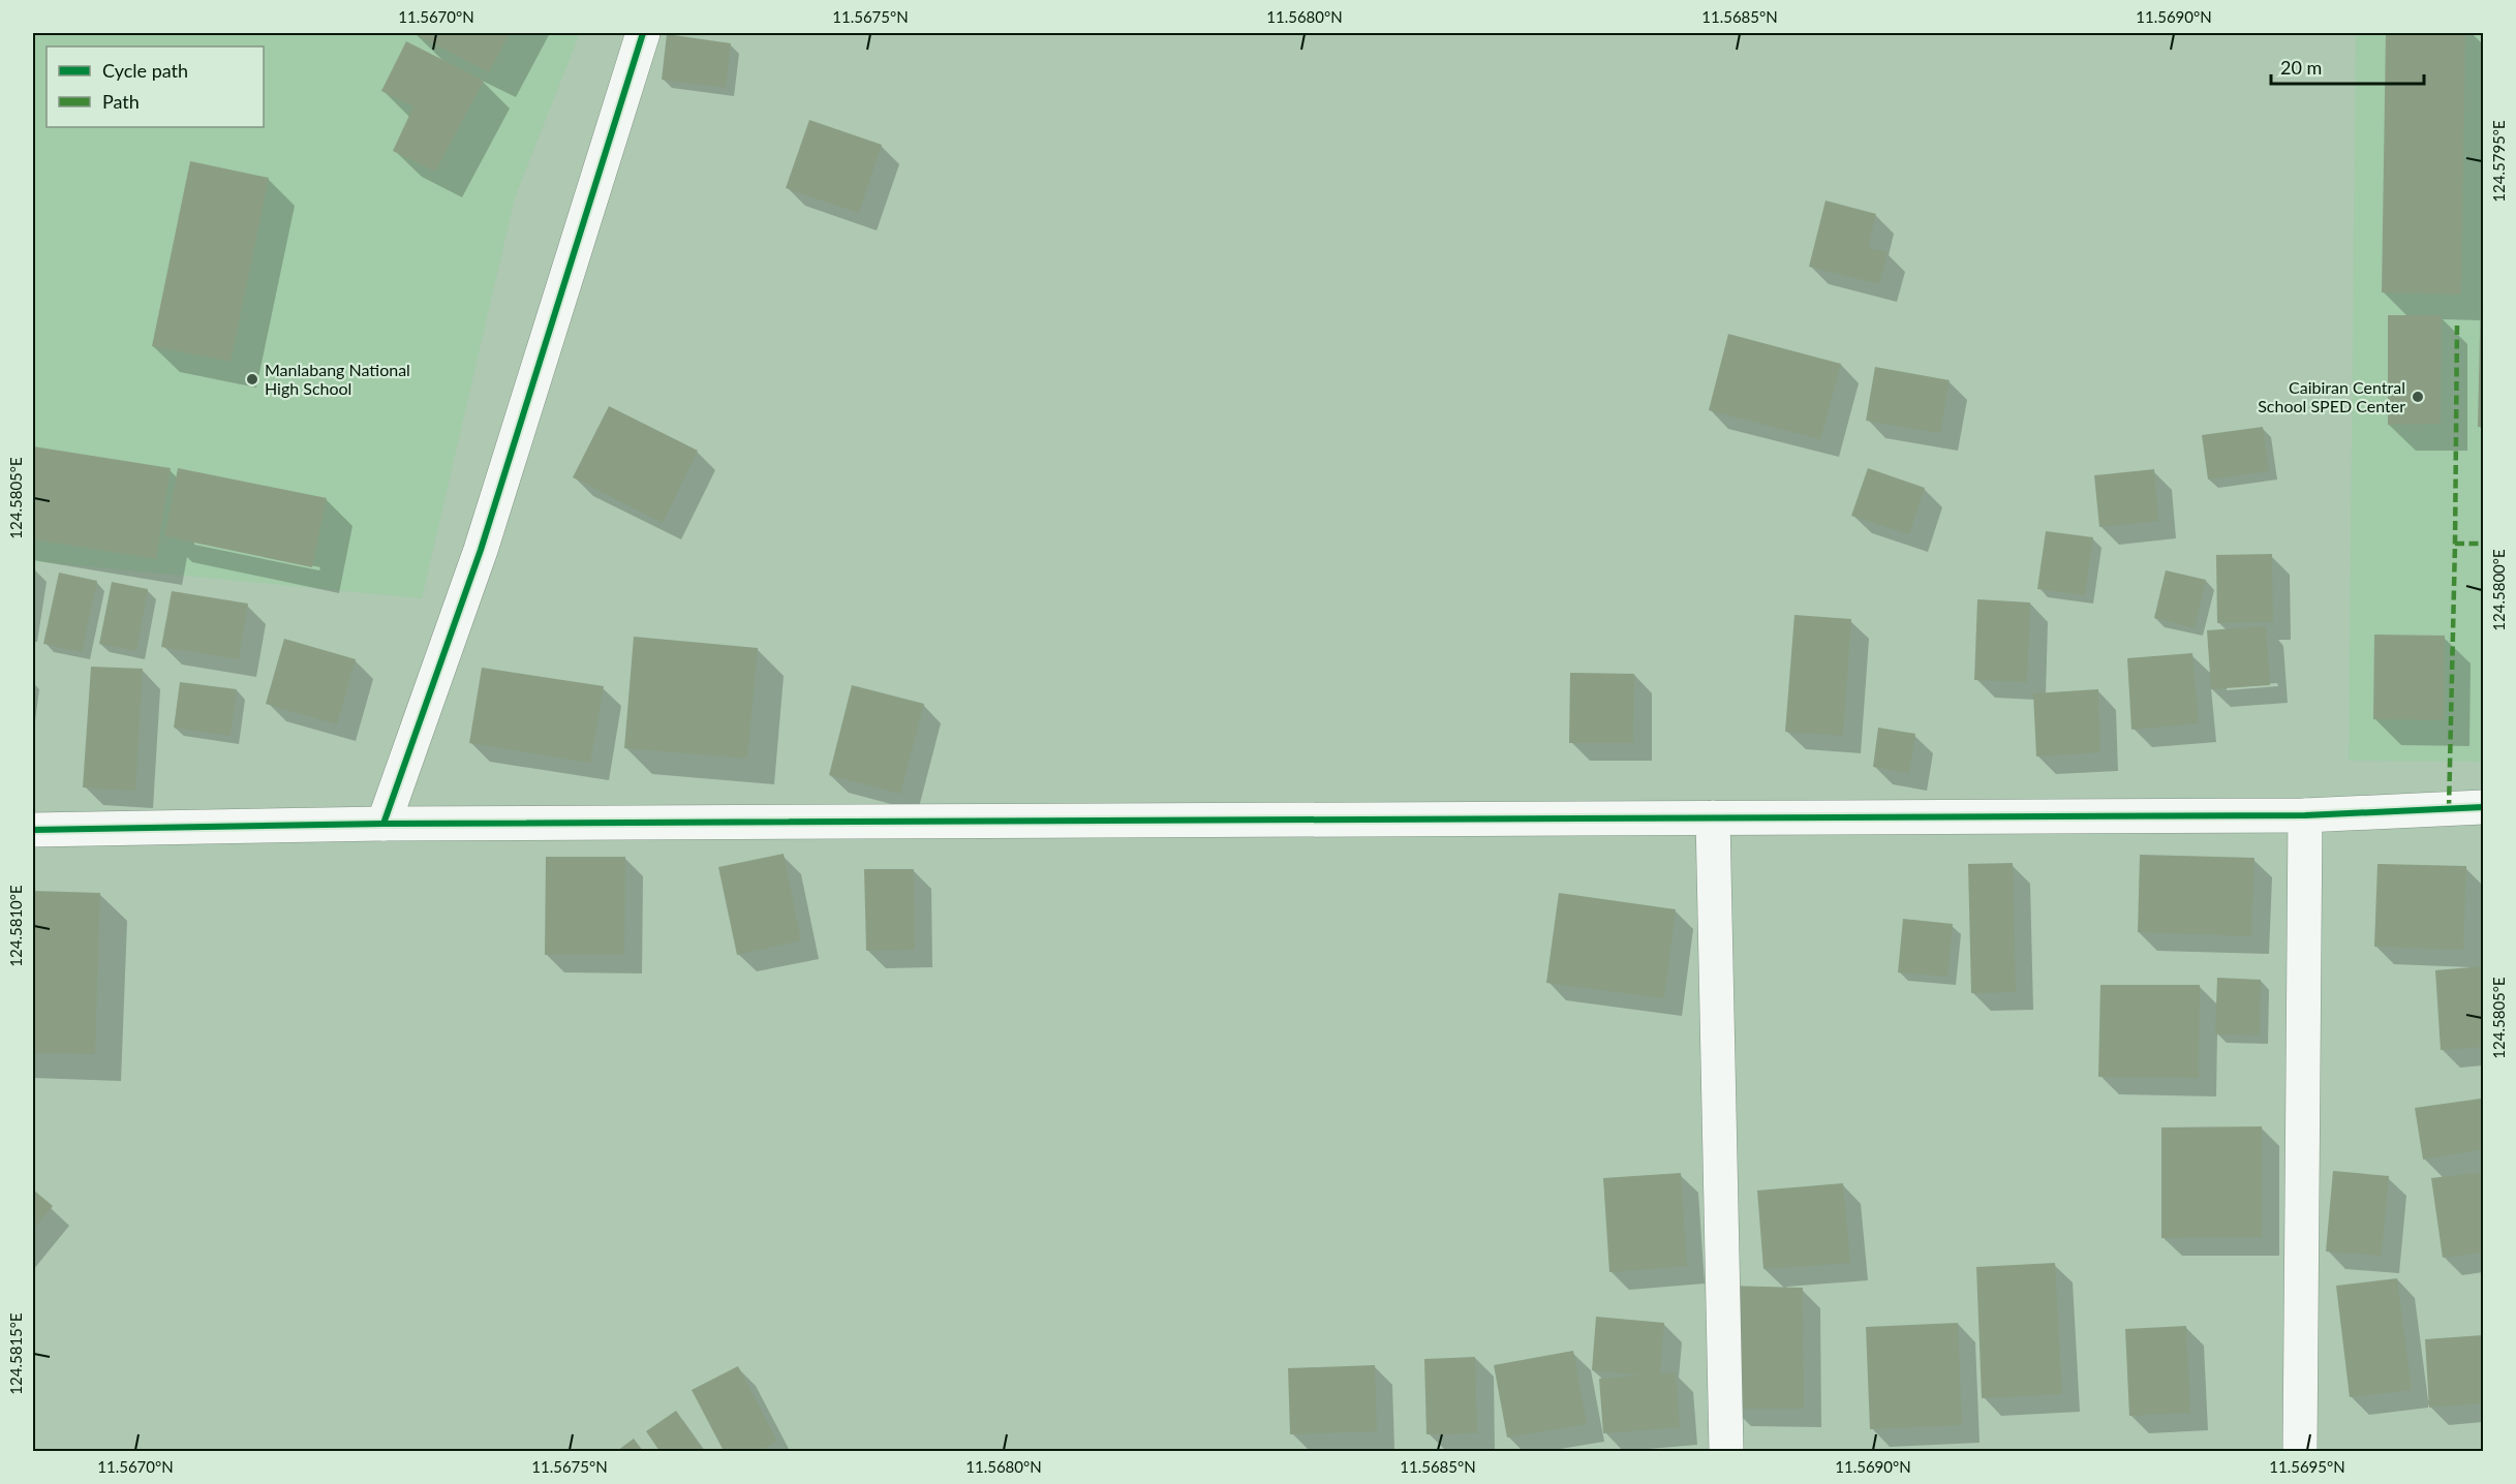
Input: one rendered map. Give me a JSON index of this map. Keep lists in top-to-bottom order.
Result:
{
  "places": ["Manlabang National High School", "Caibiran Central School SPED Center"],
  "legend": ["Cycle path", "Path"],
  "scale_bar": "20 m",
  "coordinates": [
    "11.5670°N",
    "11.5675°N",
    "11.5680°N",
    "11.5685°N",
    "11.5690°N",
    "124.5795°E",
    "124.5805°E",
    "124.5800°E",
    "124.5810°E",
    "124.5815°E",
    "11.5695°N"
  ]
}
